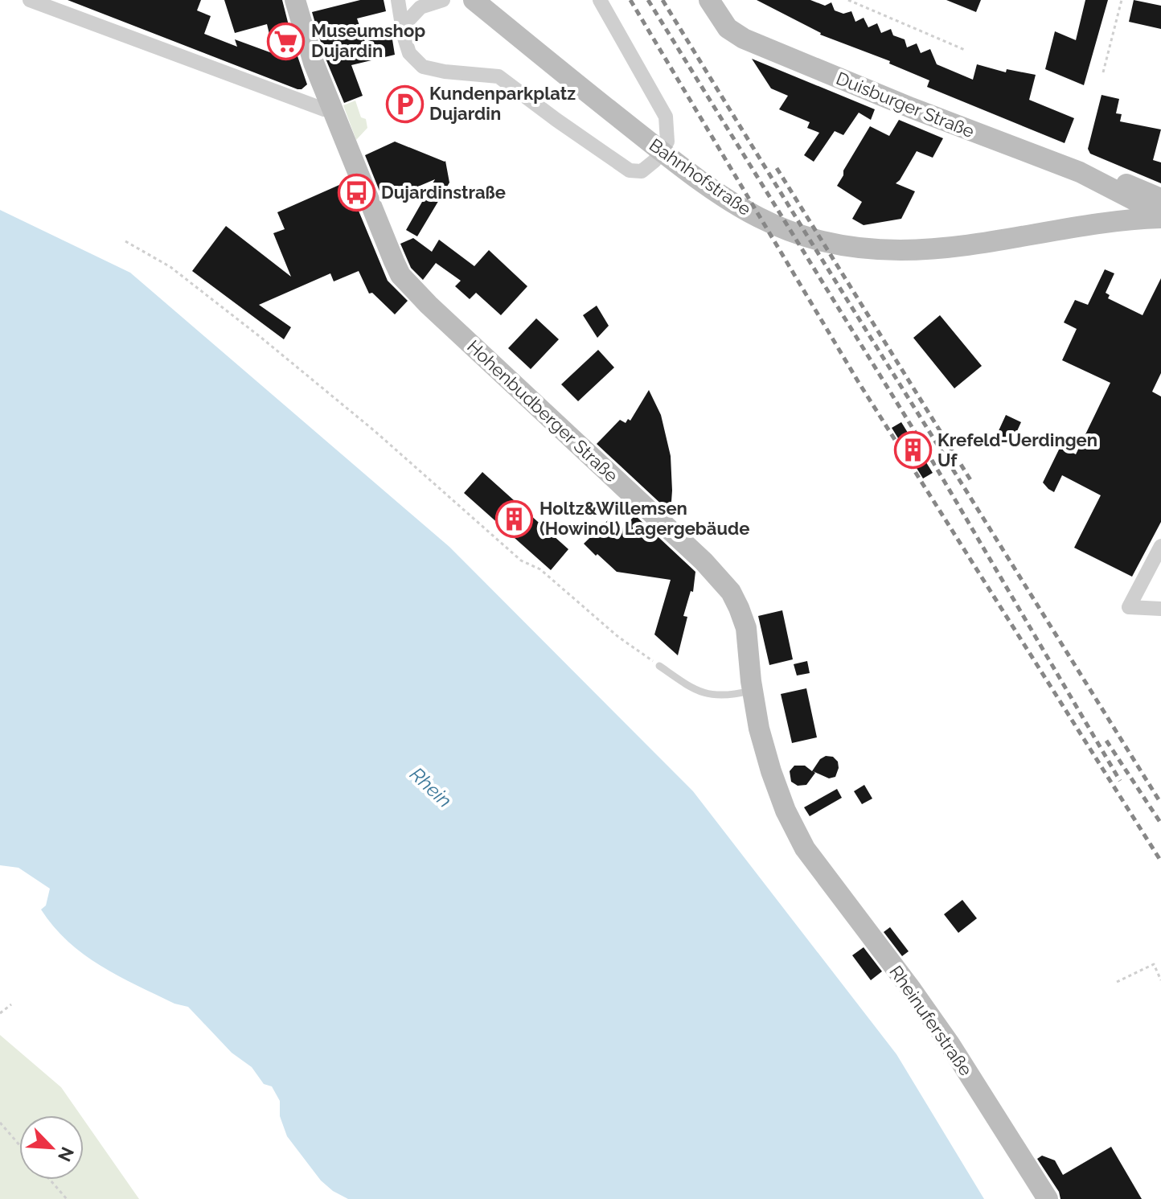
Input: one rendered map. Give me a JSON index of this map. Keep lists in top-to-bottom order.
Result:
{
  "streets": {
    "street": [
      "Duisburger Straße",
      "Bahnhofstraße",
      "Hohenbudberger Straße",
      "Rheinuferstraße"
    ]
  },
  "crossings": [
    ["Duisburger Straße", "Bahnhofstraße"],
    ["Hohenbudberger Straße", "Rheinuferstraße"]
  ],
  "water": ["Rhein"],
  "places": {
    "supermarket": ["Museumshop Dujardin"],
    "parking": ["Kundenparkplatz Dujardin"],
    "bus stop": ["Dujardinstraße"],
    "building": ["Krefeld-Uerdingen Uf", "Holtz&Willemsen (Howinol) Lagergebäude"]
  },
  "north": "bottom right"
}
